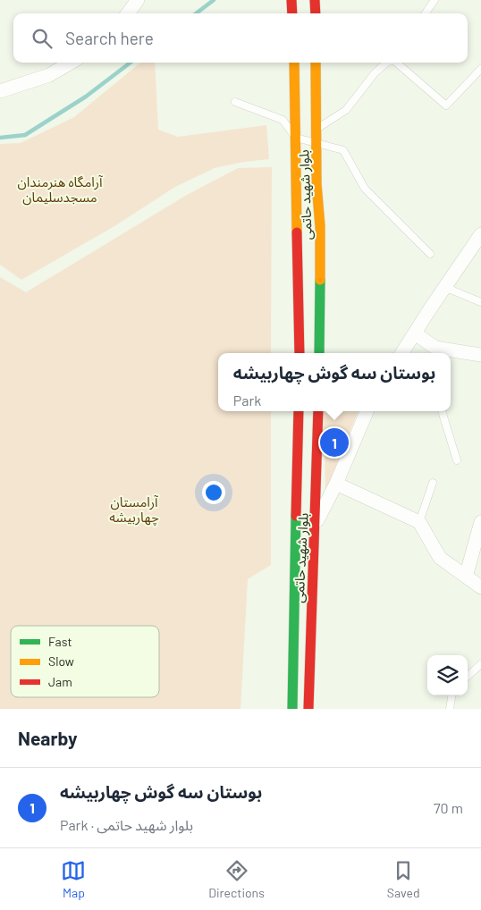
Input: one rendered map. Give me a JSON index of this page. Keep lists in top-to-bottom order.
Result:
{
  "streets": {
    "main road": ["بلوار شهید حاتمی"]
  },
  "parks": ["آرامگاه هنرمندان مسجدسلیمان", "آرامستان چهاربیشه"],
  "legend": ["Fast", "Slow", "Jam"],
  "page": {
    "search": "Search here",
    "popup": ["بوستان سه گوش چهاربیشه", "Park"],
    "pins": "1",
    "heading": "Nearby",
    "list": [
      {
        "mark": "1",
        "name": "بوستان سه گوش چهاربیشه",
        "note": "Park · بلوار شهید حاتمی",
        "value": "70 m"
      }
    ],
    "nav": ["Map", "Directions", "Saved"]
  }
}
